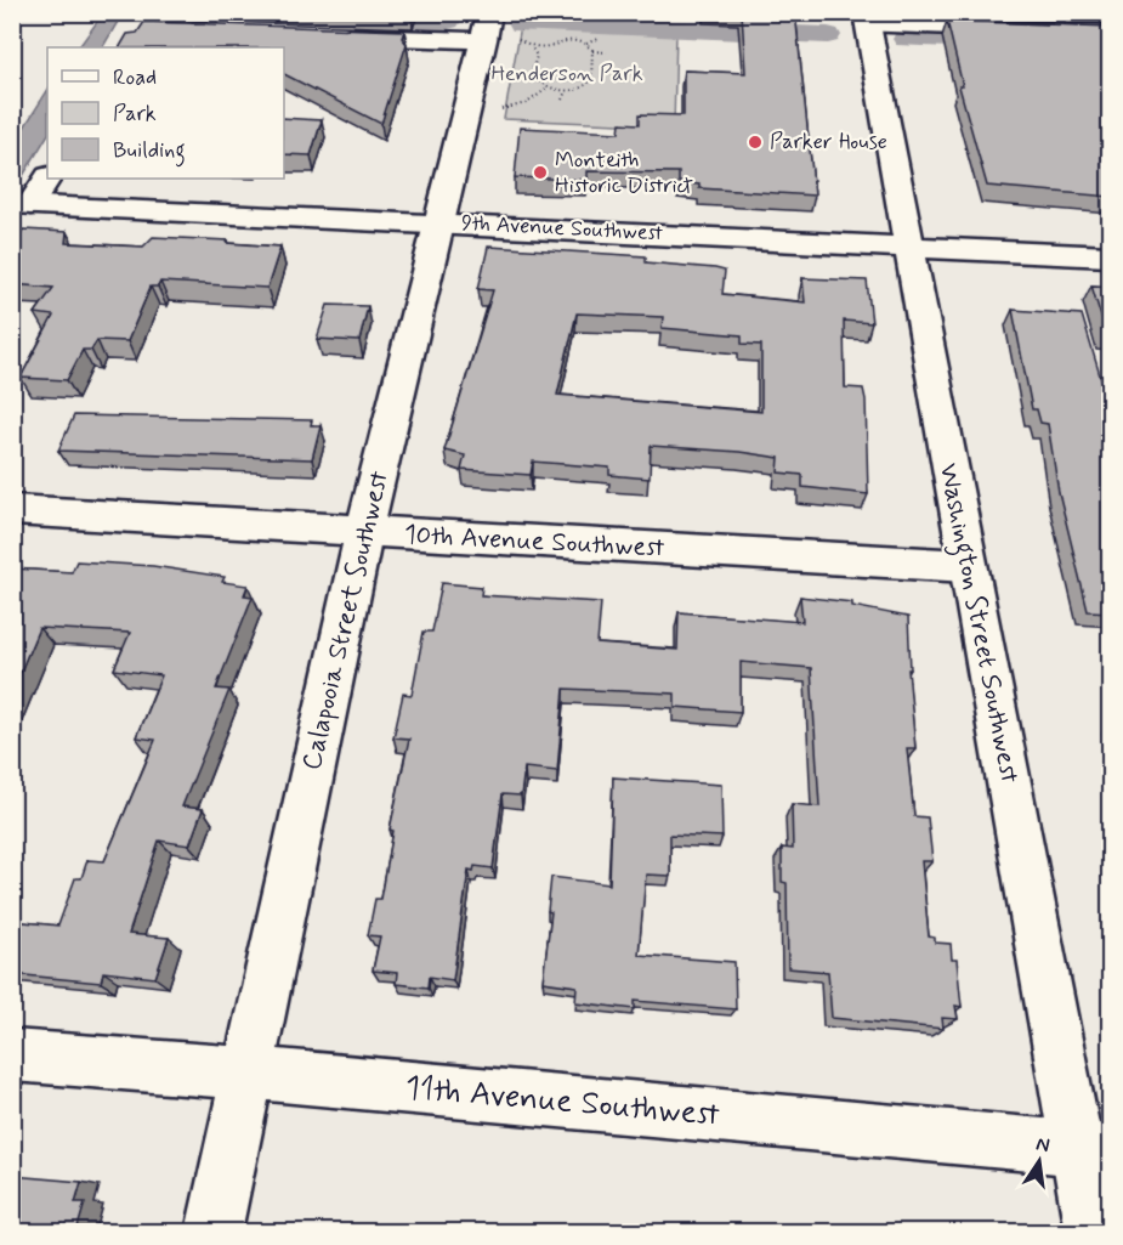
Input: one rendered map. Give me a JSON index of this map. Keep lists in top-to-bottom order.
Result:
{
  "streets": {
    "street": [
      "9th Avenue Southwest",
      "10th Avenue Southwest",
      "Calapooia Street Southwest",
      "Washington Street Southwest",
      "11th Avenue Southwest"
    ]
  },
  "crossings": [
    ["9th Avenue Southwest", "Calapooia Street Southwest"],
    ["9th Avenue Southwest", "Washington Street Southwest"],
    ["10th Avenue Southwest", "Calapooia Street Southwest"],
    ["10th Avenue Southwest", "Washington Street Southwest"],
    ["Calapooia Street Southwest", "11th Avenue Southwest"],
    ["Washington Street Southwest", "11th Avenue Southwest"]
  ],
  "parks": ["Henderson Park"],
  "places": ["Parker House", "Monteith Historic District"],
  "legend": ["Road", "Park", "Building"],
  "north": "top"
}
